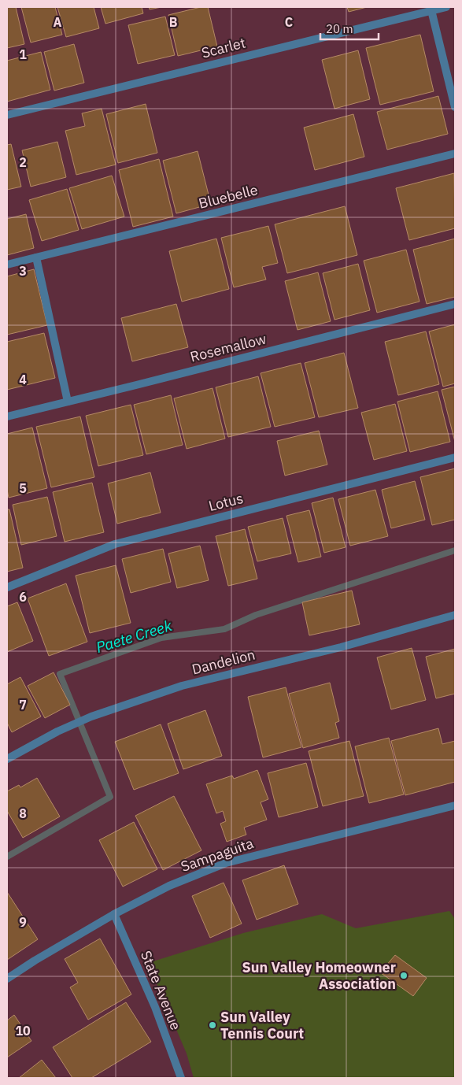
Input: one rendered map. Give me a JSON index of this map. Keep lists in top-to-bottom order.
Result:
{
  "streets": {
    "street": [
      "Scarlet",
      "Bluebelle",
      "Rosemallow",
      "Lotus",
      "Dandelion",
      "Sampaguita",
      "State Avenue"
    ]
  },
  "crossings": [
    ["Sampaguita", "State Avenue"]
  ],
  "water": ["Paete Creek"],
  "places": ["Sun Valley Homeowner Association", "Sun Valley Tennis Court"],
  "scale_bar": "20 m",
  "grid": {
    "columns": ["A", "B", "C"],
    "rows": [
      "1",
      "2",
      "3",
      "4",
      "5",
      "6",
      "7",
      "8",
      "9",
      "10"
    ]
  }
}
